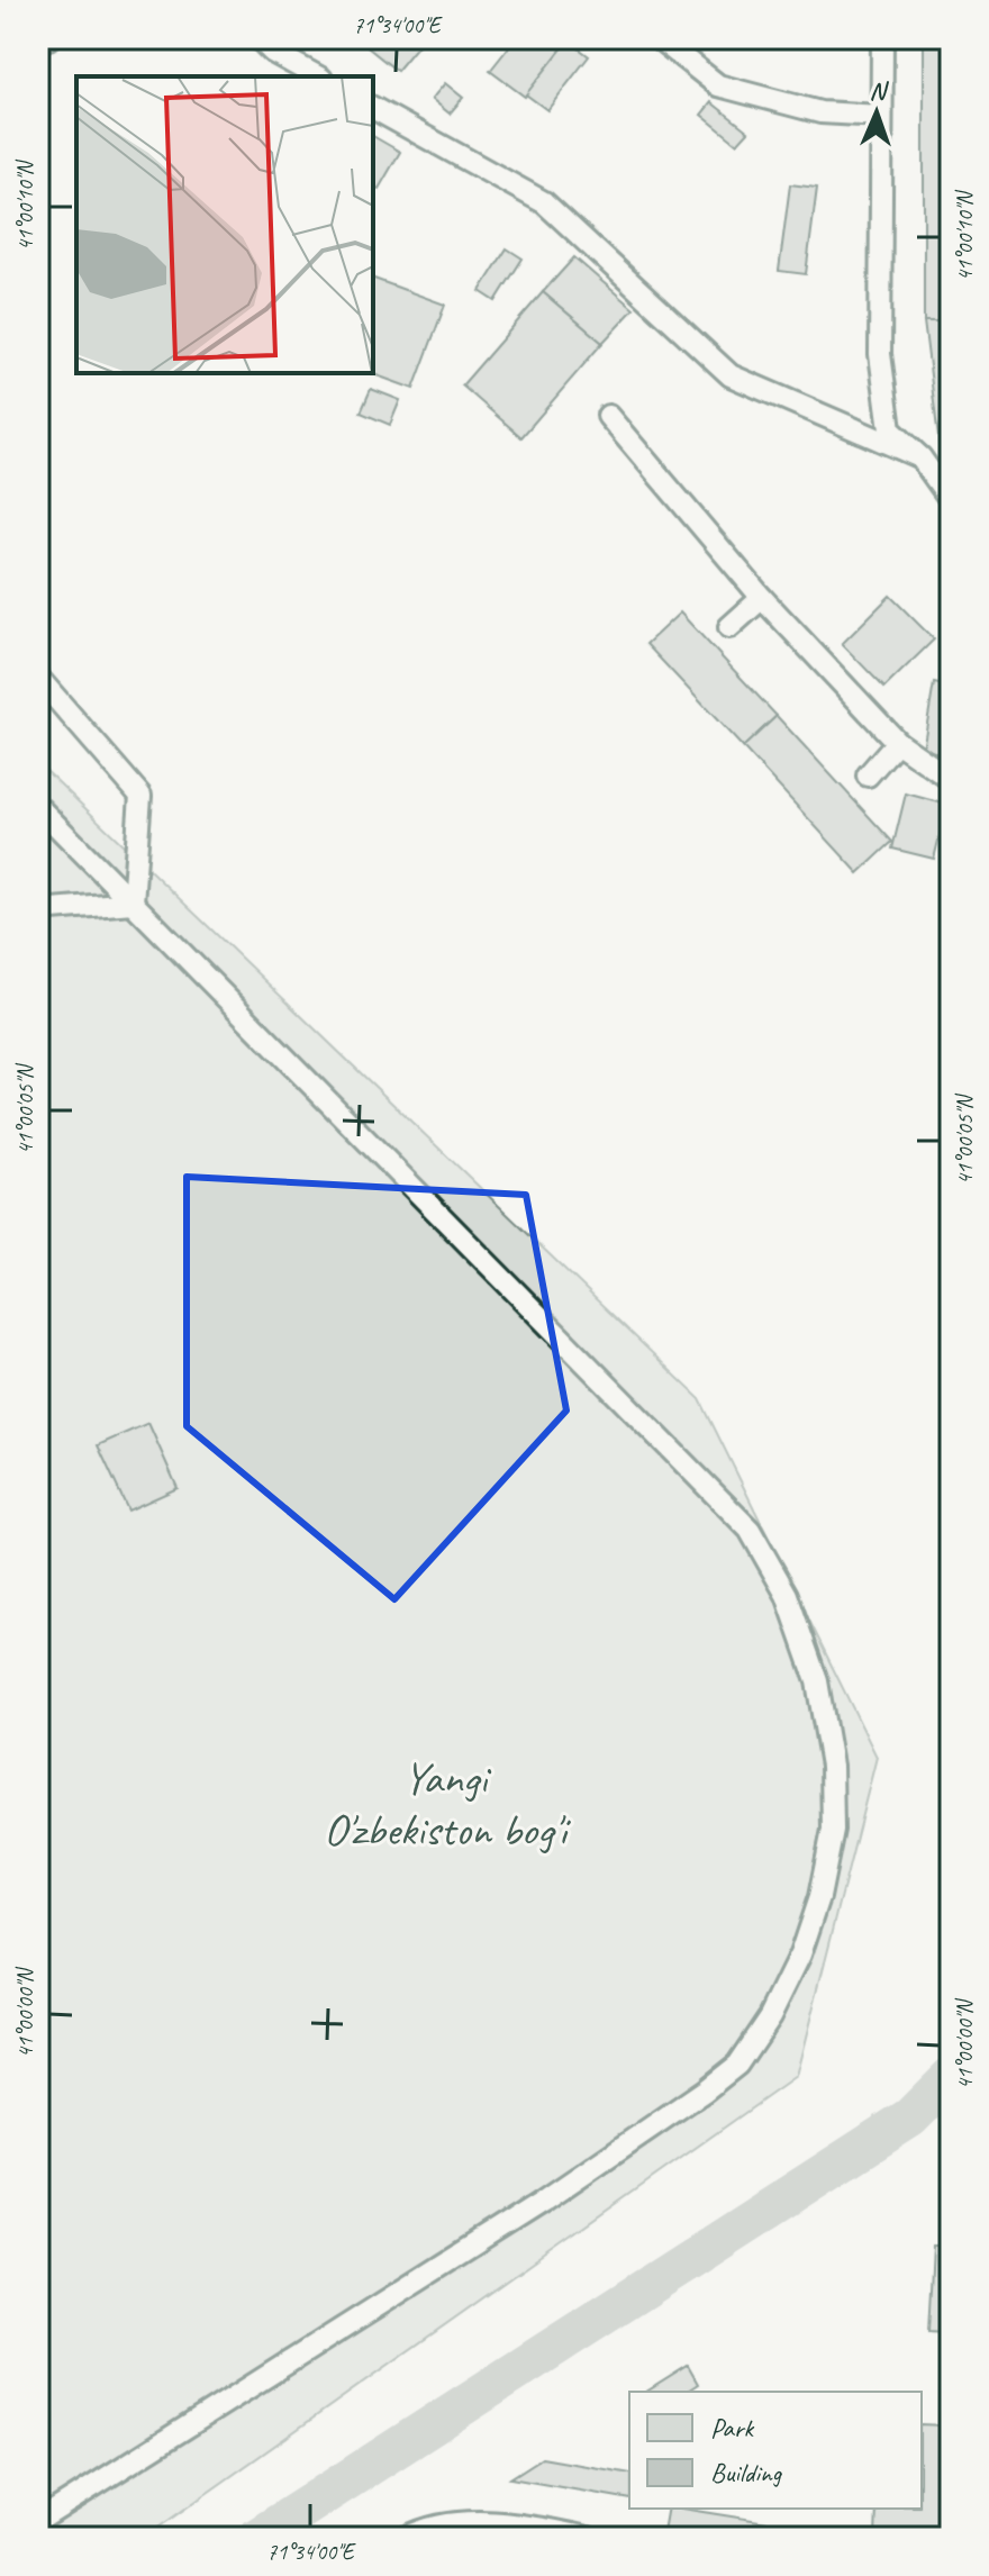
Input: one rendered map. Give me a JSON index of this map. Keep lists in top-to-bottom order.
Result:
{
  "parks": ["Yangi O'zbekiston bog'i"],
  "legend": ["Park", "Building"],
  "north": "top",
  "coordinates": [
    "71°34'00\"E",
    "41°00'10\"N",
    "41°00'05\"N",
    "41°00'00\"N"
  ]
}
